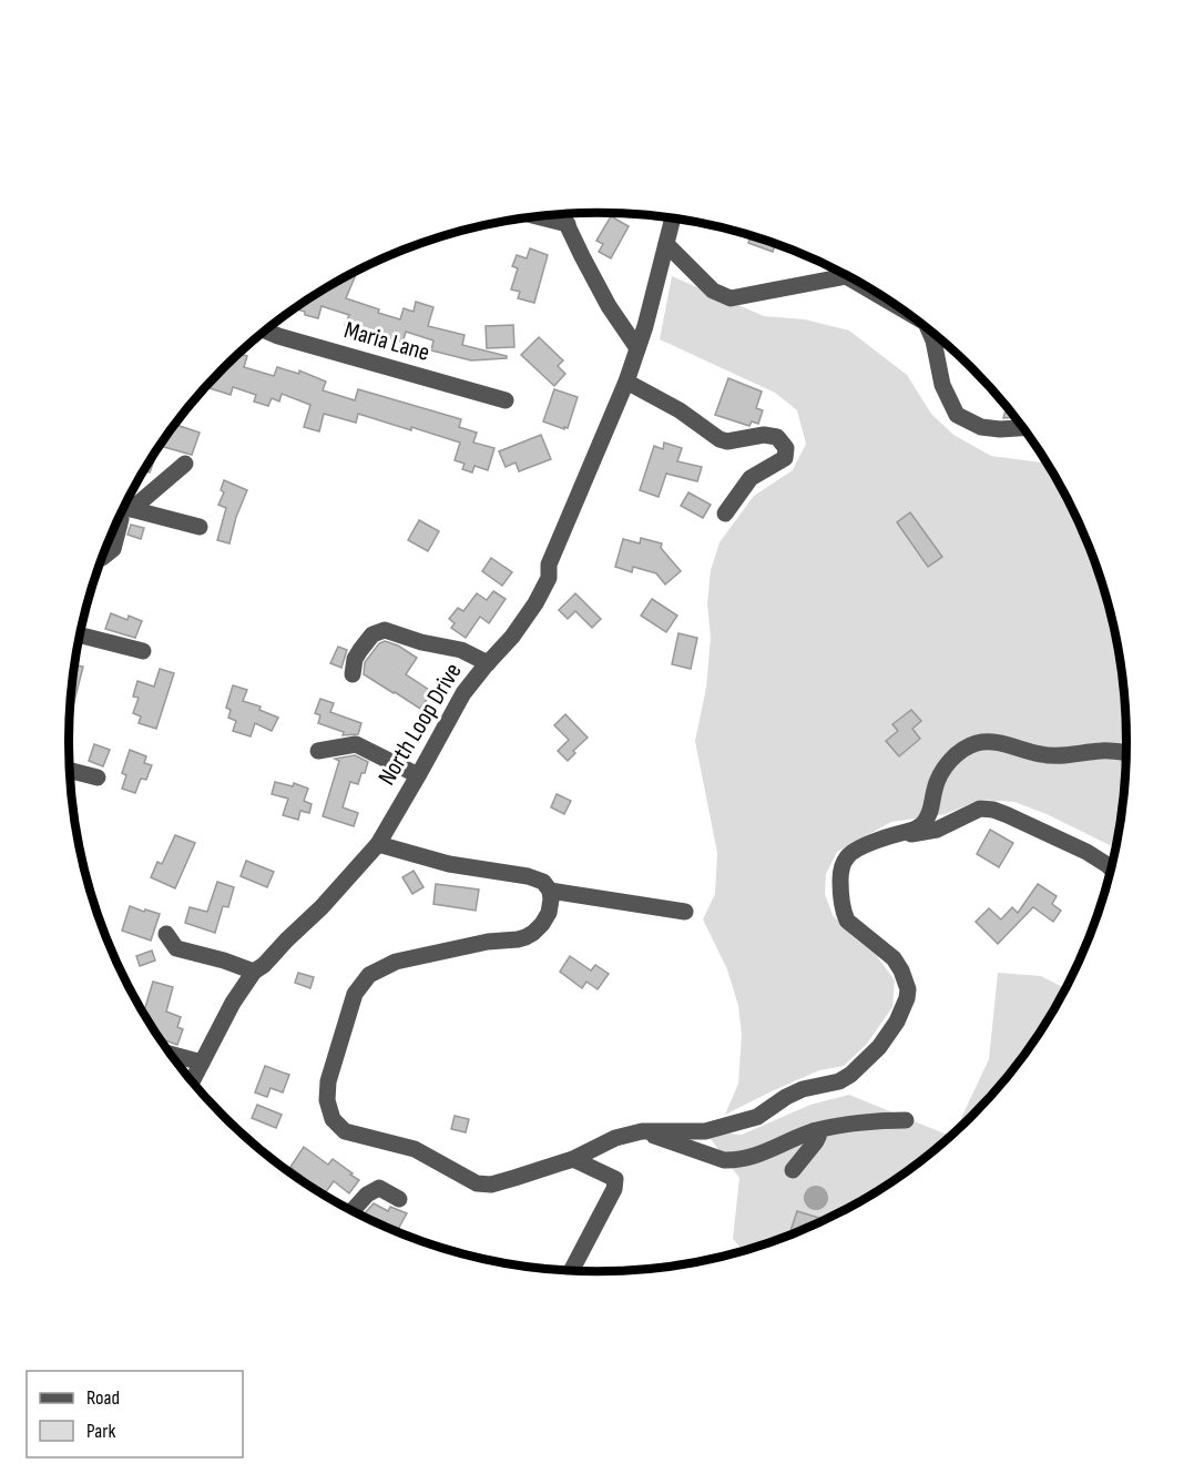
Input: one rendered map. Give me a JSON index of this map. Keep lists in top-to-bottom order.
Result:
{
  "streets": {
    "street": ["Maria Lane", "North Loop Drive"]
  },
  "legend": ["Road", "Park"]
}
